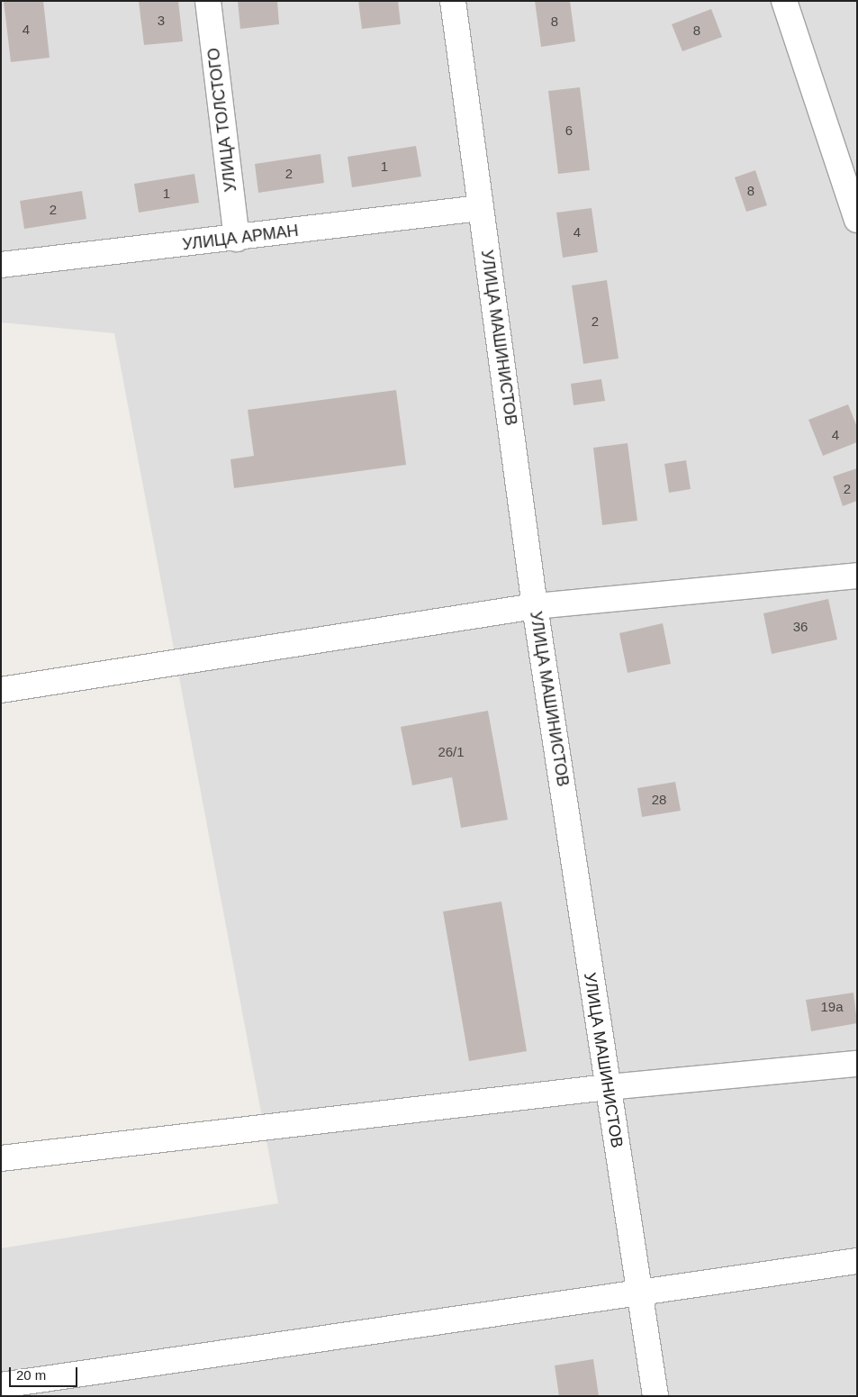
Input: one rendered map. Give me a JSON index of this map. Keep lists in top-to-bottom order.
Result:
{
  "streets": {
    "street": ["УЛИЦА ТОЛСТОГО", "УЛИЦА АРМАН", "УЛИЦА МАШИНИСТОВ"]
  },
  "crossings": [
    ["УЛИЦА ТОЛСТОГО", "УЛИЦА АРМАН"],
    ["УЛИЦА АРМАН", "УЛИЦА МАШИНИСТОВ"]
  ],
  "house_numbers": [
    "3",
    "8",
    "4",
    "8",
    "6",
    "1",
    "2",
    "8",
    "1",
    "2",
    "4",
    "2",
    "4",
    "2",
    "36",
    "26/1",
    "28",
    "19а"
  ],
  "scale_bar": "20 m"
}
